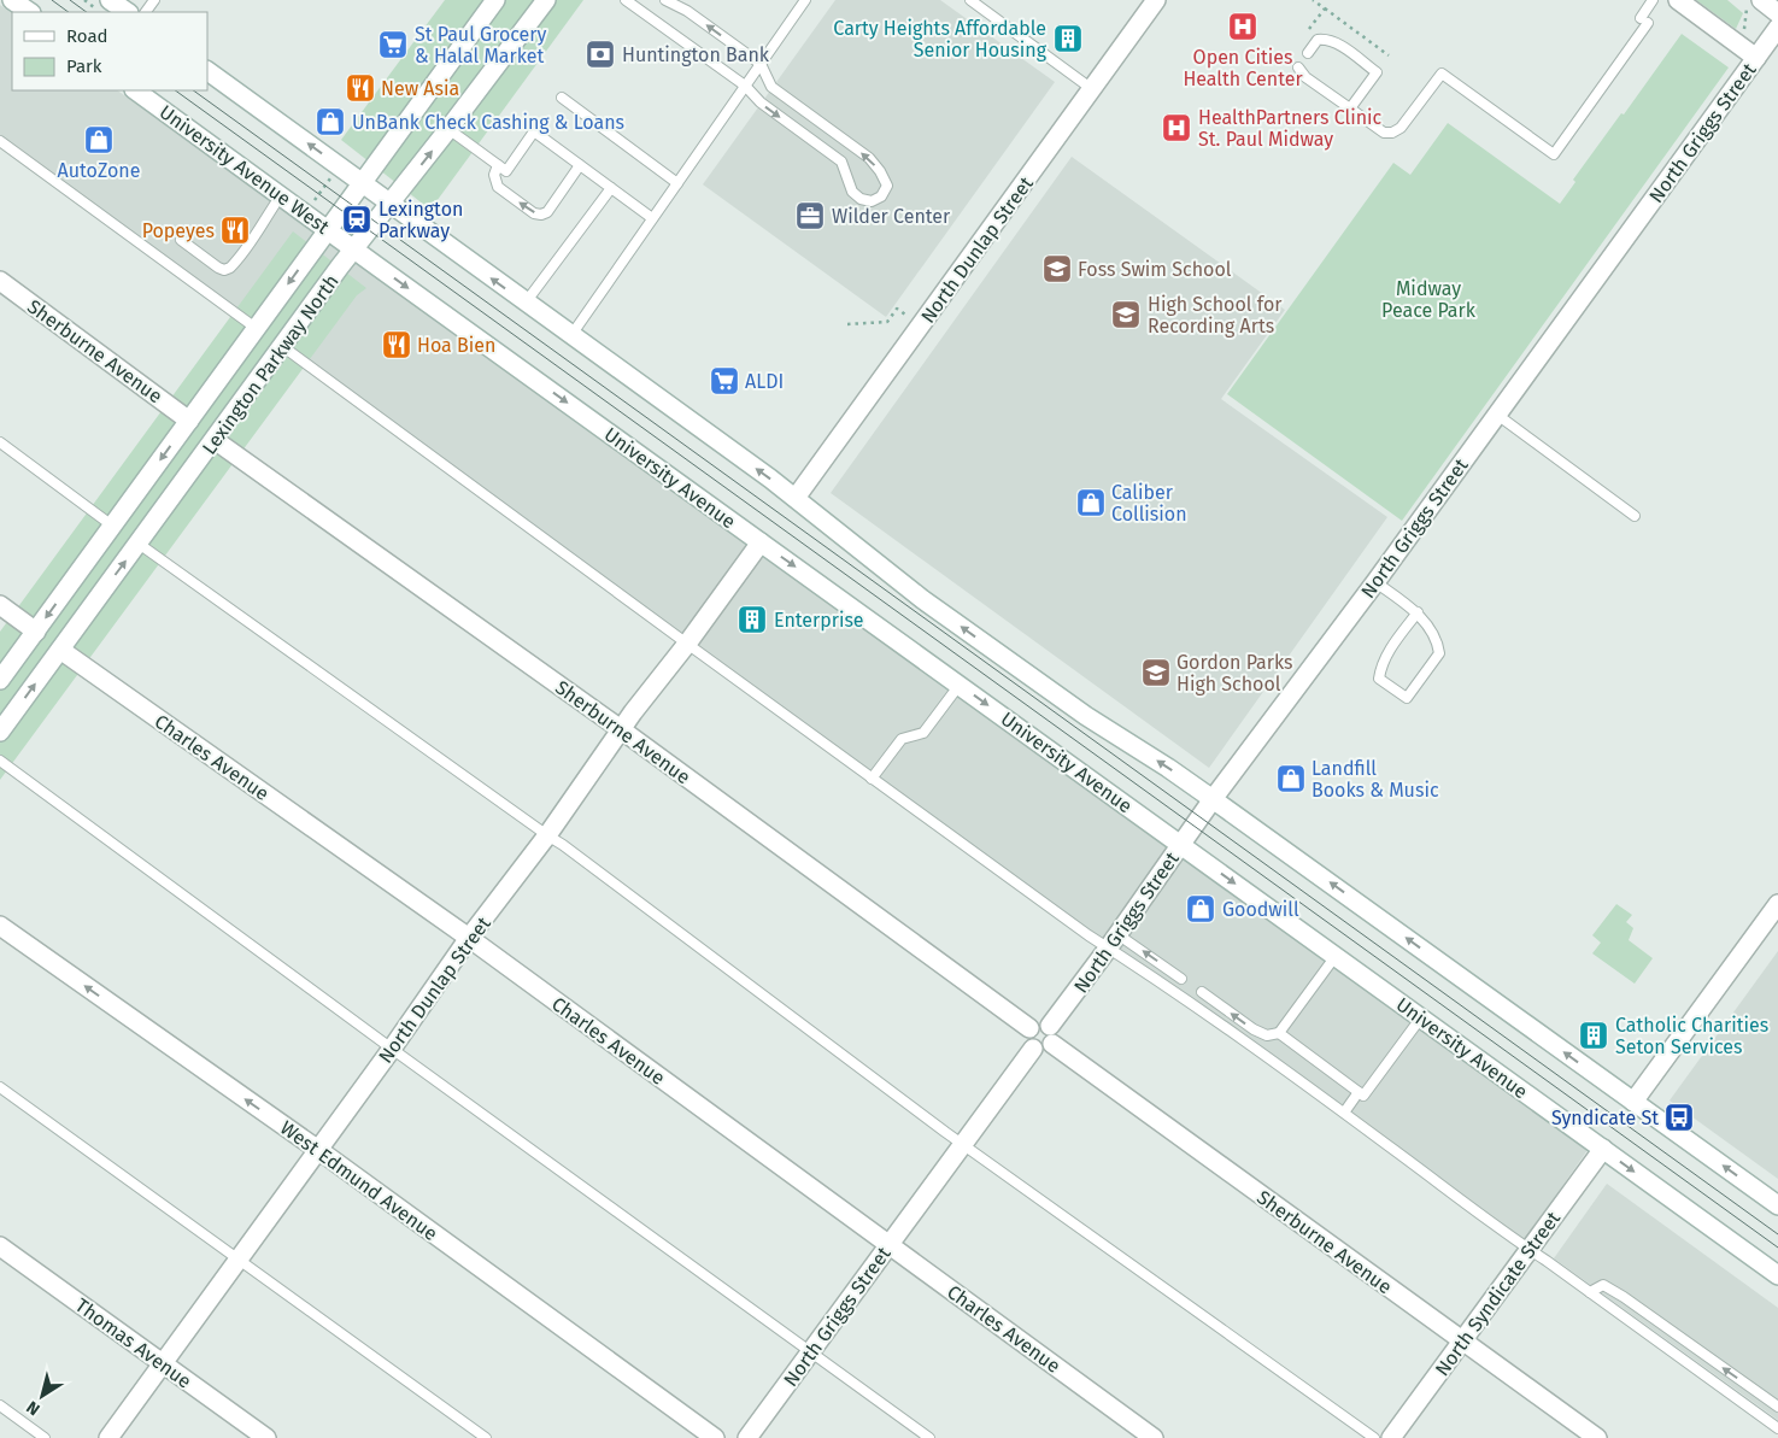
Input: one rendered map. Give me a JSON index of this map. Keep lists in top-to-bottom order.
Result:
{
  "streets": {
    "street": [
      "North Griggs Street",
      "University Avenue West",
      "North Dunlap Street",
      "Sherburne Avenue",
      "Lexington Parkway North",
      "University Avenue",
      "Charles Avenue",
      "West Edmund Avenue",
      "North Syndicate Street",
      "Thomas Avenue"
    ]
  },
  "crossings": [
    ["North Griggs Street", "Sherburne Avenue"],
    ["North Griggs Street", "University Avenue"],
    ["North Griggs Street", "Charles Avenue"],
    ["University Avenue West", "Lexington Parkway North"],
    ["University Avenue West", "University Avenue"],
    ["North Dunlap Street", "Sherburne Avenue"],
    ["North Dunlap Street", "University Avenue"],
    ["North Dunlap Street", "Charles Avenue"],
    ["North Dunlap Street", "West Edmund Avenue"],
    ["North Dunlap Street", "Thomas Avenue"],
    ["Sherburne Avenue", "Lexington Parkway North"],
    ["Sherburne Avenue", "North Syndicate Street"],
    ["Lexington Parkway North", "University Avenue"],
    ["Lexington Parkway North", "Charles Avenue"],
    ["University Avenue", "North Syndicate Street"]
  ],
  "one_way": ["West Edmund Avenue"],
  "parks": ["Midway Peace Park"],
  "places": {
    "hospital": ["Open Cities Health Center", "HealthPartners Clinic St. Paul Midway"],
    "building": ["Carty Heights Affordable Senior Housing", "Enterprise", "Catholic Charities Seton Services"],
    "supermarket": ["St Paul Grocery & Halal Market", "ALDI"],
    "bank": ["Huntington Bank"],
    "restaurant": ["New Asia", "Popeyes", "Hoa Bien"],
    "shop": [
      "UnBank Check Cashing & Loans",
      "AutoZone",
      "Caliber Collision",
      "Landfill Books & Music",
      "Goodwill"
    ],
    "office": ["Wilder Center"],
    "station": ["Lexington Parkway"],
    "school or university": ["Foss Swim School", "High School for Recording Arts", "Gordon Parks High School"],
    "bus stop": ["Syndicate St"]
  },
  "legend": ["Road", "Park"],
  "north": "bottom left"
}
